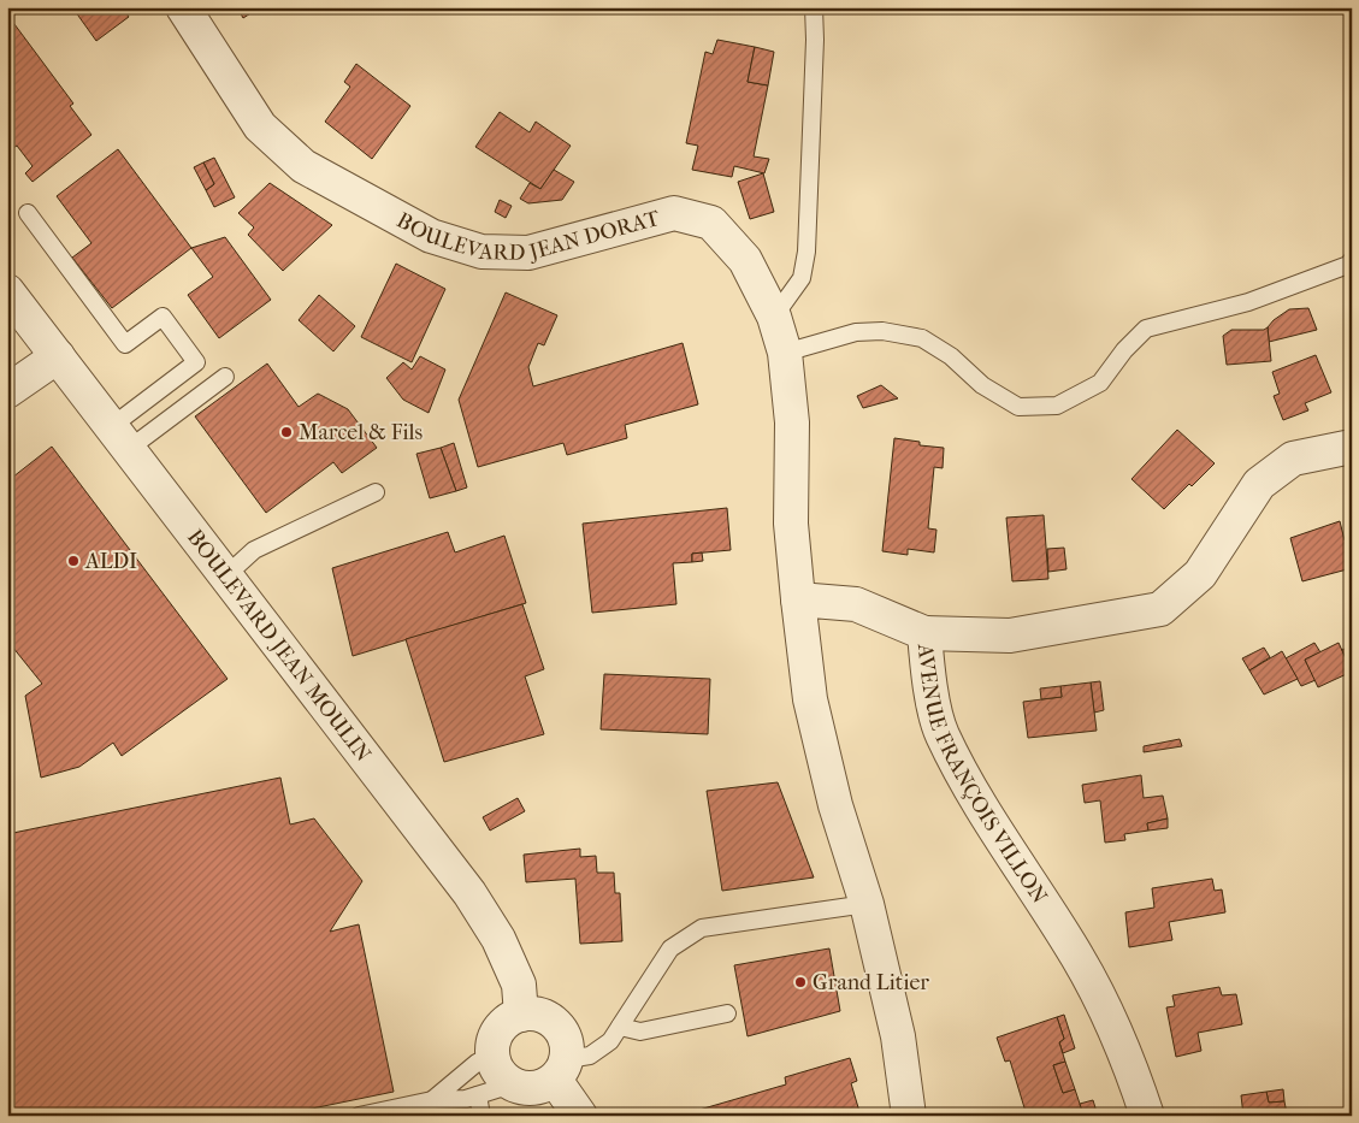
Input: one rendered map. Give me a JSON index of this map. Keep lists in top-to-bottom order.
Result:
{
  "streets": {
    "street": ["BOULEVARD JEAN DORAT", "BOULEVARD JEAN MOULIN", "AVENUE FRANÇOIS VILLON"]
  },
  "crossings": [
    ["BOULEVARD JEAN DORAT", "AVENUE FRANÇOIS VILLON"]
  ],
  "places": ["Marcel & Fils", "ALDI", "Grand Litier"]
}
